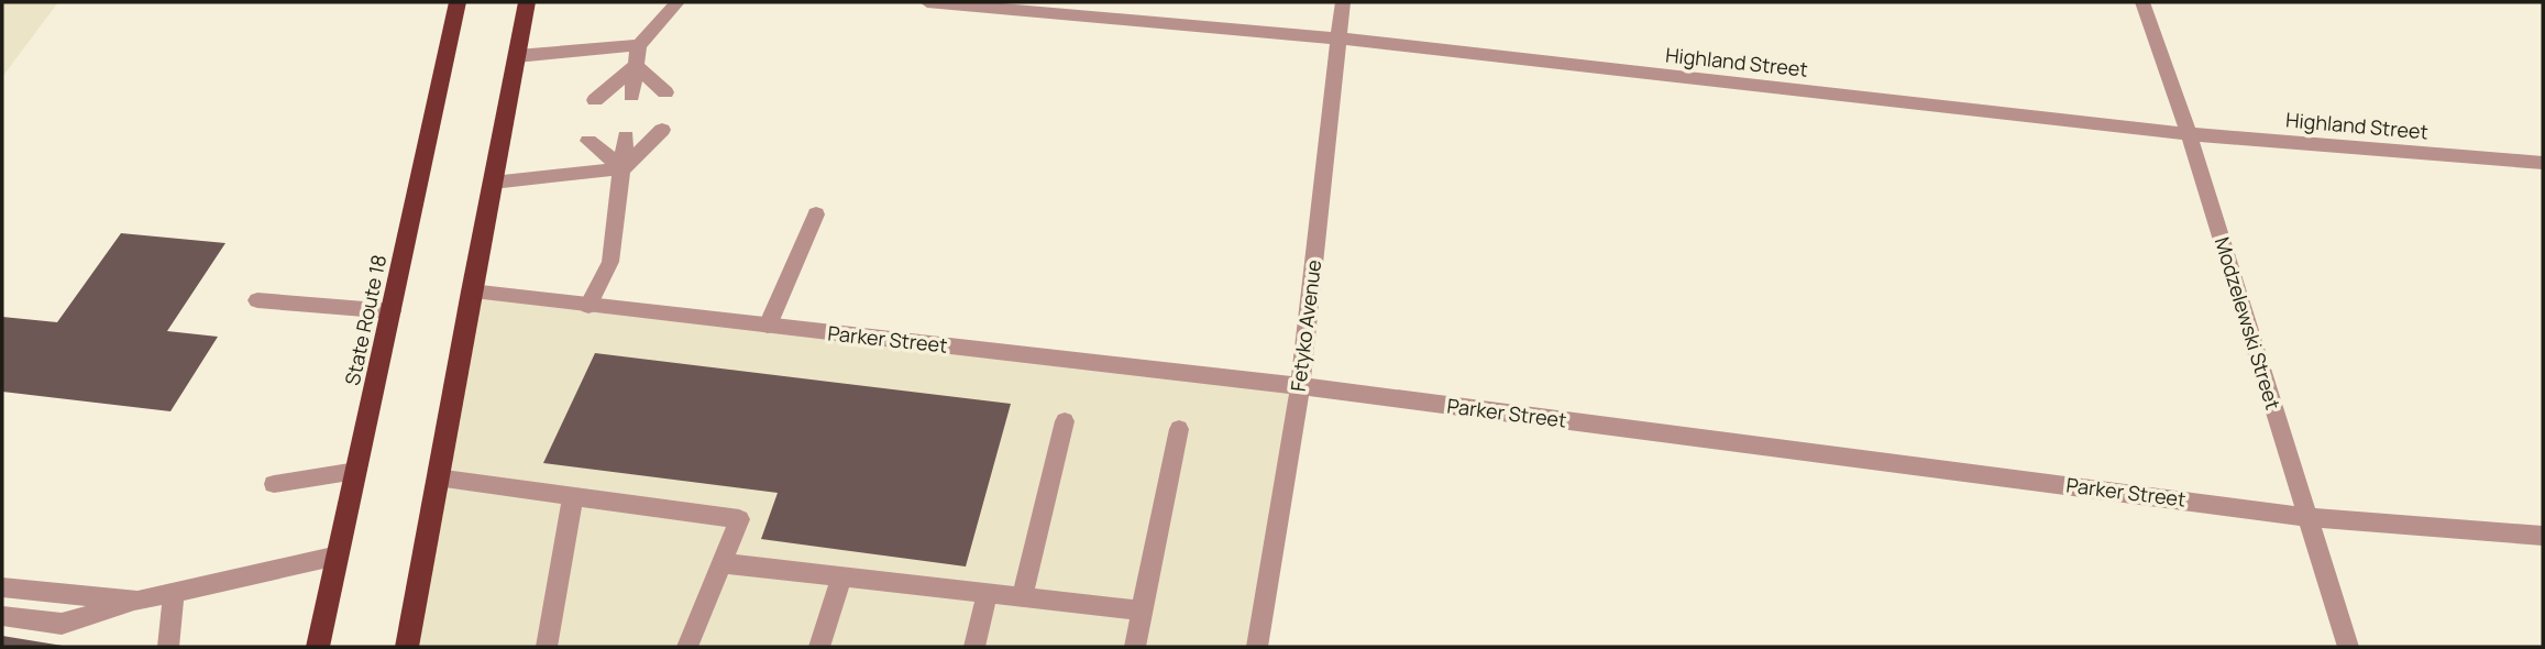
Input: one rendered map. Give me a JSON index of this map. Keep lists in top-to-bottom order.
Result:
{
  "streets": {
    "highway": ["State Route 18"],
    "street": [
      "Highland Street",
      "Modzelewski Street",
      "Fetyko Avenue",
      "Parker Street"
    ]
  },
  "crossings": [
    ["Highland Street", "Modzelewski Street"],
    ["Highland Street", "Fetyko Avenue"],
    ["Modzelewski Street", "Parker Street"],
    ["Fetyko Avenue", "Parker Street"]
  ]
}
